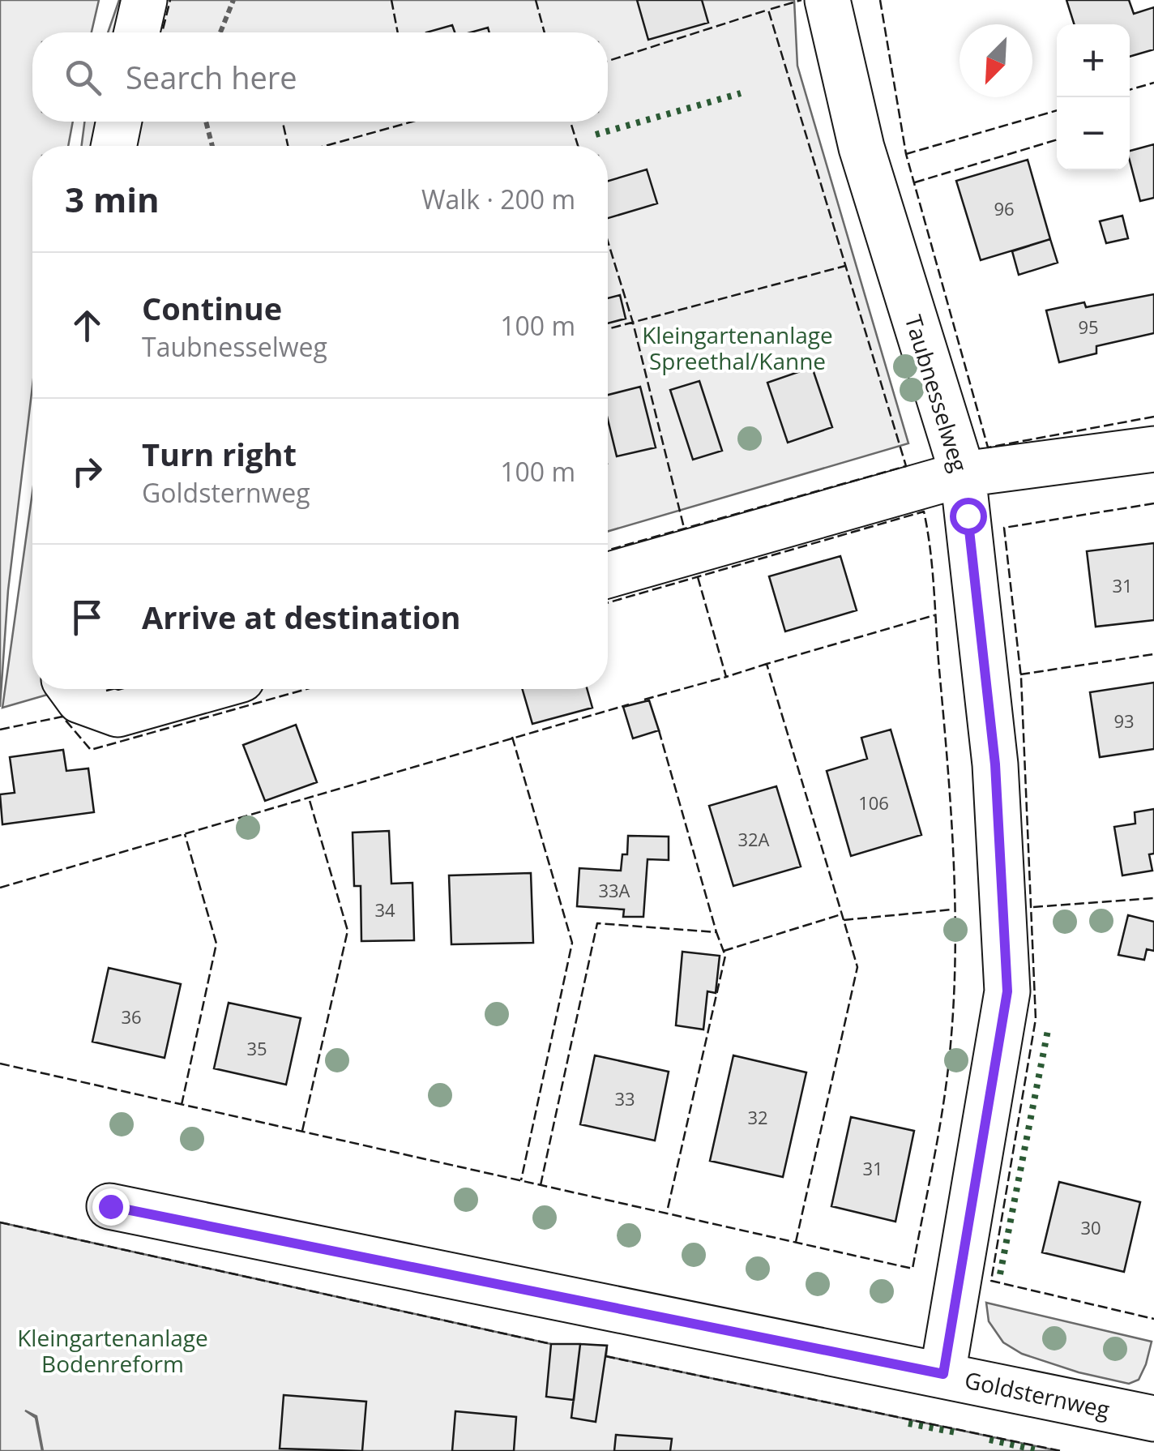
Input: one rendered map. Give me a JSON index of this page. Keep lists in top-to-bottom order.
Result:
{
  "streets": {
    "street": ["Taubnesselweg", "Goldsternweg"]
  },
  "crossings": [
    ["Taubnesselweg", "Goldsternweg"]
  ],
  "parks": ["Kleingartenanlage Spreethal/Kanne", "Kleingartenanlage Bodenreform"],
  "house_numbers": [
    "96",
    "95",
    "31",
    "93",
    "106",
    "32A",
    "33A",
    "34",
    "36",
    "35",
    "33",
    "32",
    "31",
    "30"
  ],
  "north": "bottom left",
  "page": {
    "map_buttons": ["+", "−"],
    "search": "Search here",
    "heading": ["3 min", "Walk · 200 m"],
    "list": [
      ["Continue", "Taubnesselweg", "100 m"],
      ["Turn right", "Goldsternweg", "100 m"],
      "Arrive at destination"
    ]
  }
}
